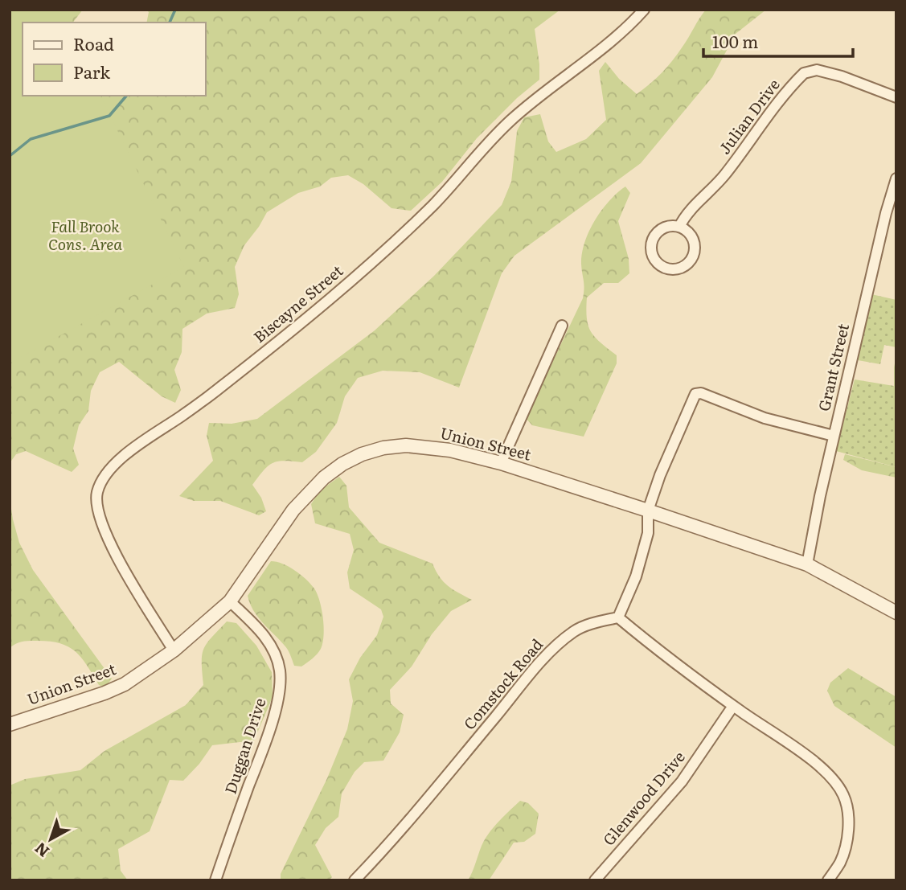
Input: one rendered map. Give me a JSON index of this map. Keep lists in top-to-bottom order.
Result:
{
  "streets": {
    "street": [
      "Julian Drive",
      "Biscayne Street",
      "Grant Street",
      "Union Street",
      "Comstock Road",
      "Duggan Drive",
      "Glenwood Drive"
    ]
  },
  "crossings": [
    ["Biscayne Street", "Union Street"],
    ["Grant Street", "Union Street"],
    ["Union Street", "Duggan Drive"]
  ],
  "parks": ["Fall Brook Cons. Area"],
  "legend": ["Road", "Park"],
  "scale_bar": "100 m",
  "north": "bottom left"
}
